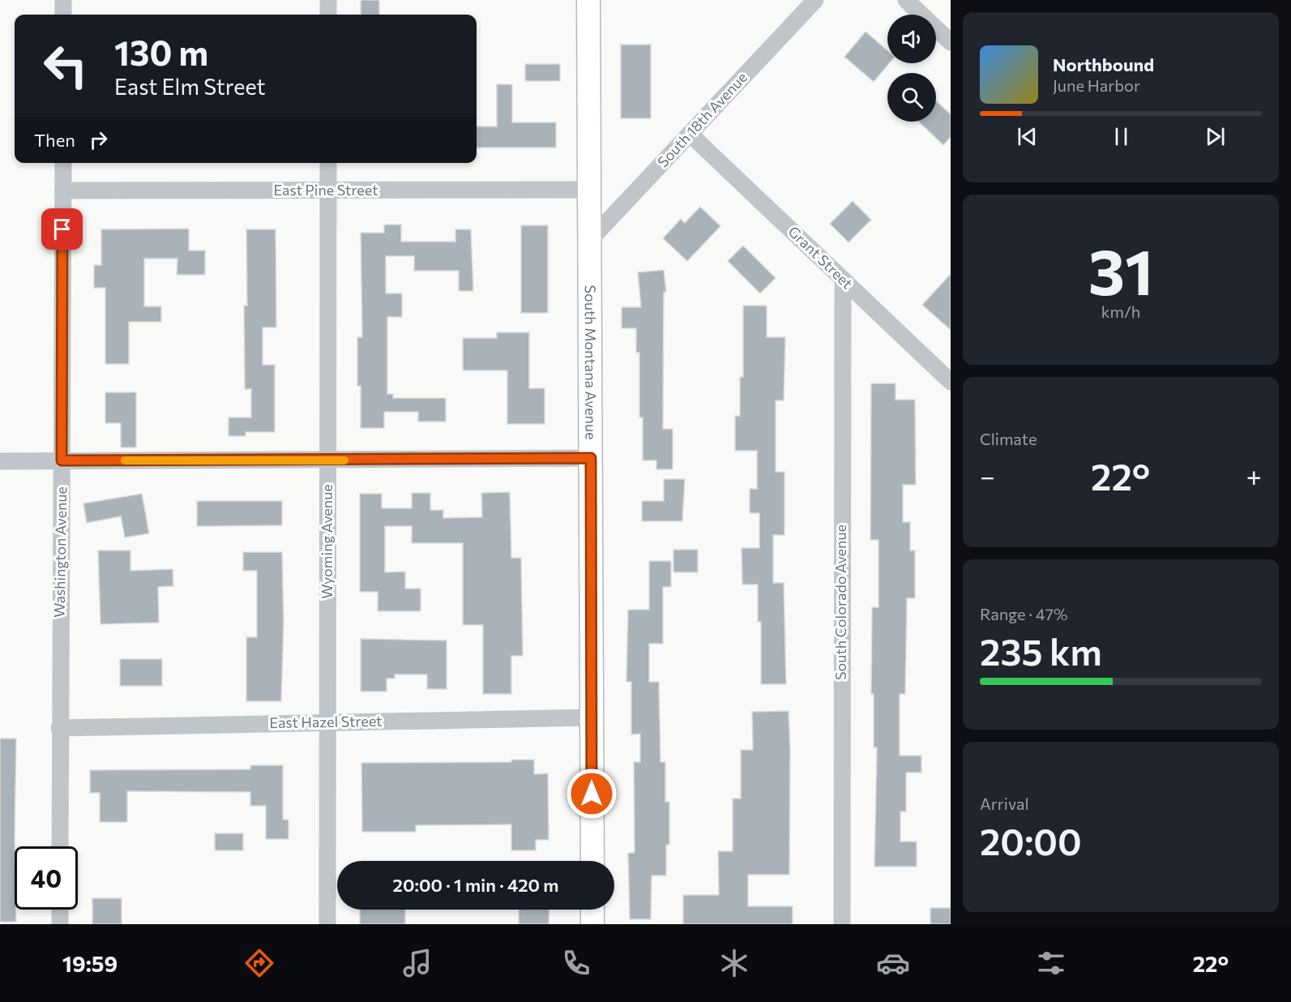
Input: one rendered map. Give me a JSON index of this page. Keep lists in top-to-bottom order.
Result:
{
  "streets": {
    "street": [
      "South 18th Avenue",
      "East Pine Street",
      "Grant Street",
      "South Montana Avenue",
      "Wyoming Avenue",
      "Washington Avenue",
      "South Colorado Avenue",
      "East Hazel Street"
    ]
  },
  "crossings": [
    ["South 18th Avenue", "Grant Street"],
    ["South 18th Avenue", "South Montana Avenue"],
    ["East Pine Street", "South Montana Avenue"],
    ["East Pine Street", "Wyoming Avenue"],
    ["East Pine Street", "Washington Avenue"],
    ["Grant Street", "South Colorado Avenue"],
    ["South Montana Avenue", "East Hazel Street"],
    ["Wyoming Avenue", "East Hazel Street"],
    ["Washington Avenue", "East Hazel Street"]
  ],
  "page": {
    "turn": ["130 m", "East Elm Street"],
    "song": ["Northbound", "June Harbor"],
    "then": "Then",
    "tile": [
      ["31", "km/h"],
      "Climate",
      ["Range · 47%", "235 km"],
      ["Arrival", "20:00"]
    ],
    "heat": ["−", "22°", "+"],
    "limit": "40",
    "trip": "20:00 · 1 min · 420 m",
    "tabs": ["19:59", "22°"]
  }
}
